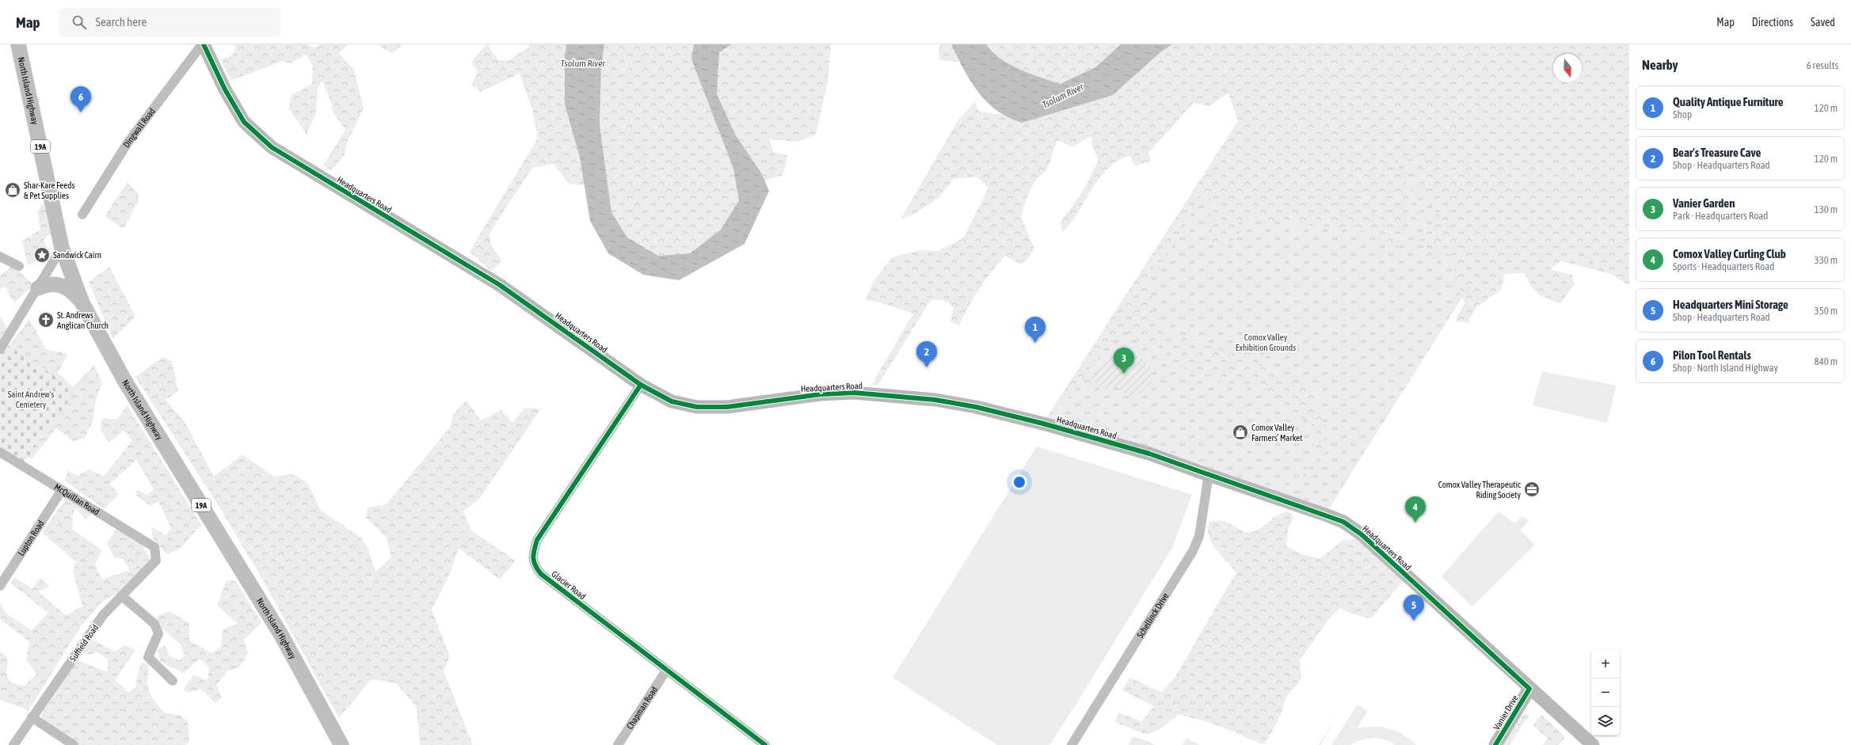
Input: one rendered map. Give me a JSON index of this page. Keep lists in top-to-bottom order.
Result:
{
  "streets": {
    "main road": [
      "North Island Highway",
      "19A",
      "Headquarters Road",
      "Vanier Drive"
    ],
    "street": [
      "Dingwall Road",
      "McQuillan Road",
      "Lupton Road",
      "Glacier Road",
      "Schellinck Drive",
      "Suffield Road",
      "Chapman Road"
    ]
  },
  "crossings": [
    ["Dingwall Road", "Headquarters Road"],
    ["Headquarters Road", "Glacier Road"],
    ["Headquarters Road", "Schellinck Drive"],
    ["Headquarters Road", "Vanier Drive"],
    ["McQuillan Road", "Lupton Road"],
    ["McQuillan Road", "Suffield Road"],
    ["Glacier Road", "Chapman Road"]
  ],
  "water": ["Tsolum River"],
  "parks": ["Comox Valley Exhibition Grounds", "Saint Andrew's Cemetery"],
  "places": {
    "shop": ["Shar-Kare Feeds & Pet Supplies", "Comox Valley Farmers’ Market"],
    "place": ["Sandwick Cairn"],
    "church": ["St. Andrews Anglican Church"],
    "office": ["Comox Valley Therapeutic Riding Society"]
  },
  "north": "bottom",
  "page": {
    "header": "Map",
    "search": "Search here",
    "nav": ["Map", "Directions", "Saved"],
    "heading": ["Nearby", "6 results"],
    "list": [
      {
        "mark": "1",
        "name": "Quality Antique Furniture",
        "note": "Shop",
        "value": "120 m"
      },
      {
        "mark": "2",
        "name": "Bear's Treasure Cave",
        "note": "Shop · Headquarters Road",
        "value": "120 m"
      },
      {
        "mark": "3",
        "name": "Vanier Garden",
        "note": "Park · Headquarters Road",
        "value": "130 m"
      },
      {
        "mark": "4",
        "name": "Comox Valley Curling Club",
        "note": "Sports · Headquarters Road",
        "value": "330 m"
      },
      {
        "mark": "5",
        "name": "Headquarters Mini Storage",
        "note": "Shop · Headquarters Road",
        "value": "350 m"
      },
      {
        "mark": "6",
        "name": "Pilon Tool Rentals",
        "note": "Shop · North Island Highway",
        "value": "840 m"
      }
    ],
    "pins": [
      "6",
      "1",
      "2",
      "3",
      "4",
      "5"
    ],
    "map_buttons": ["+", "−"]
  }
}
